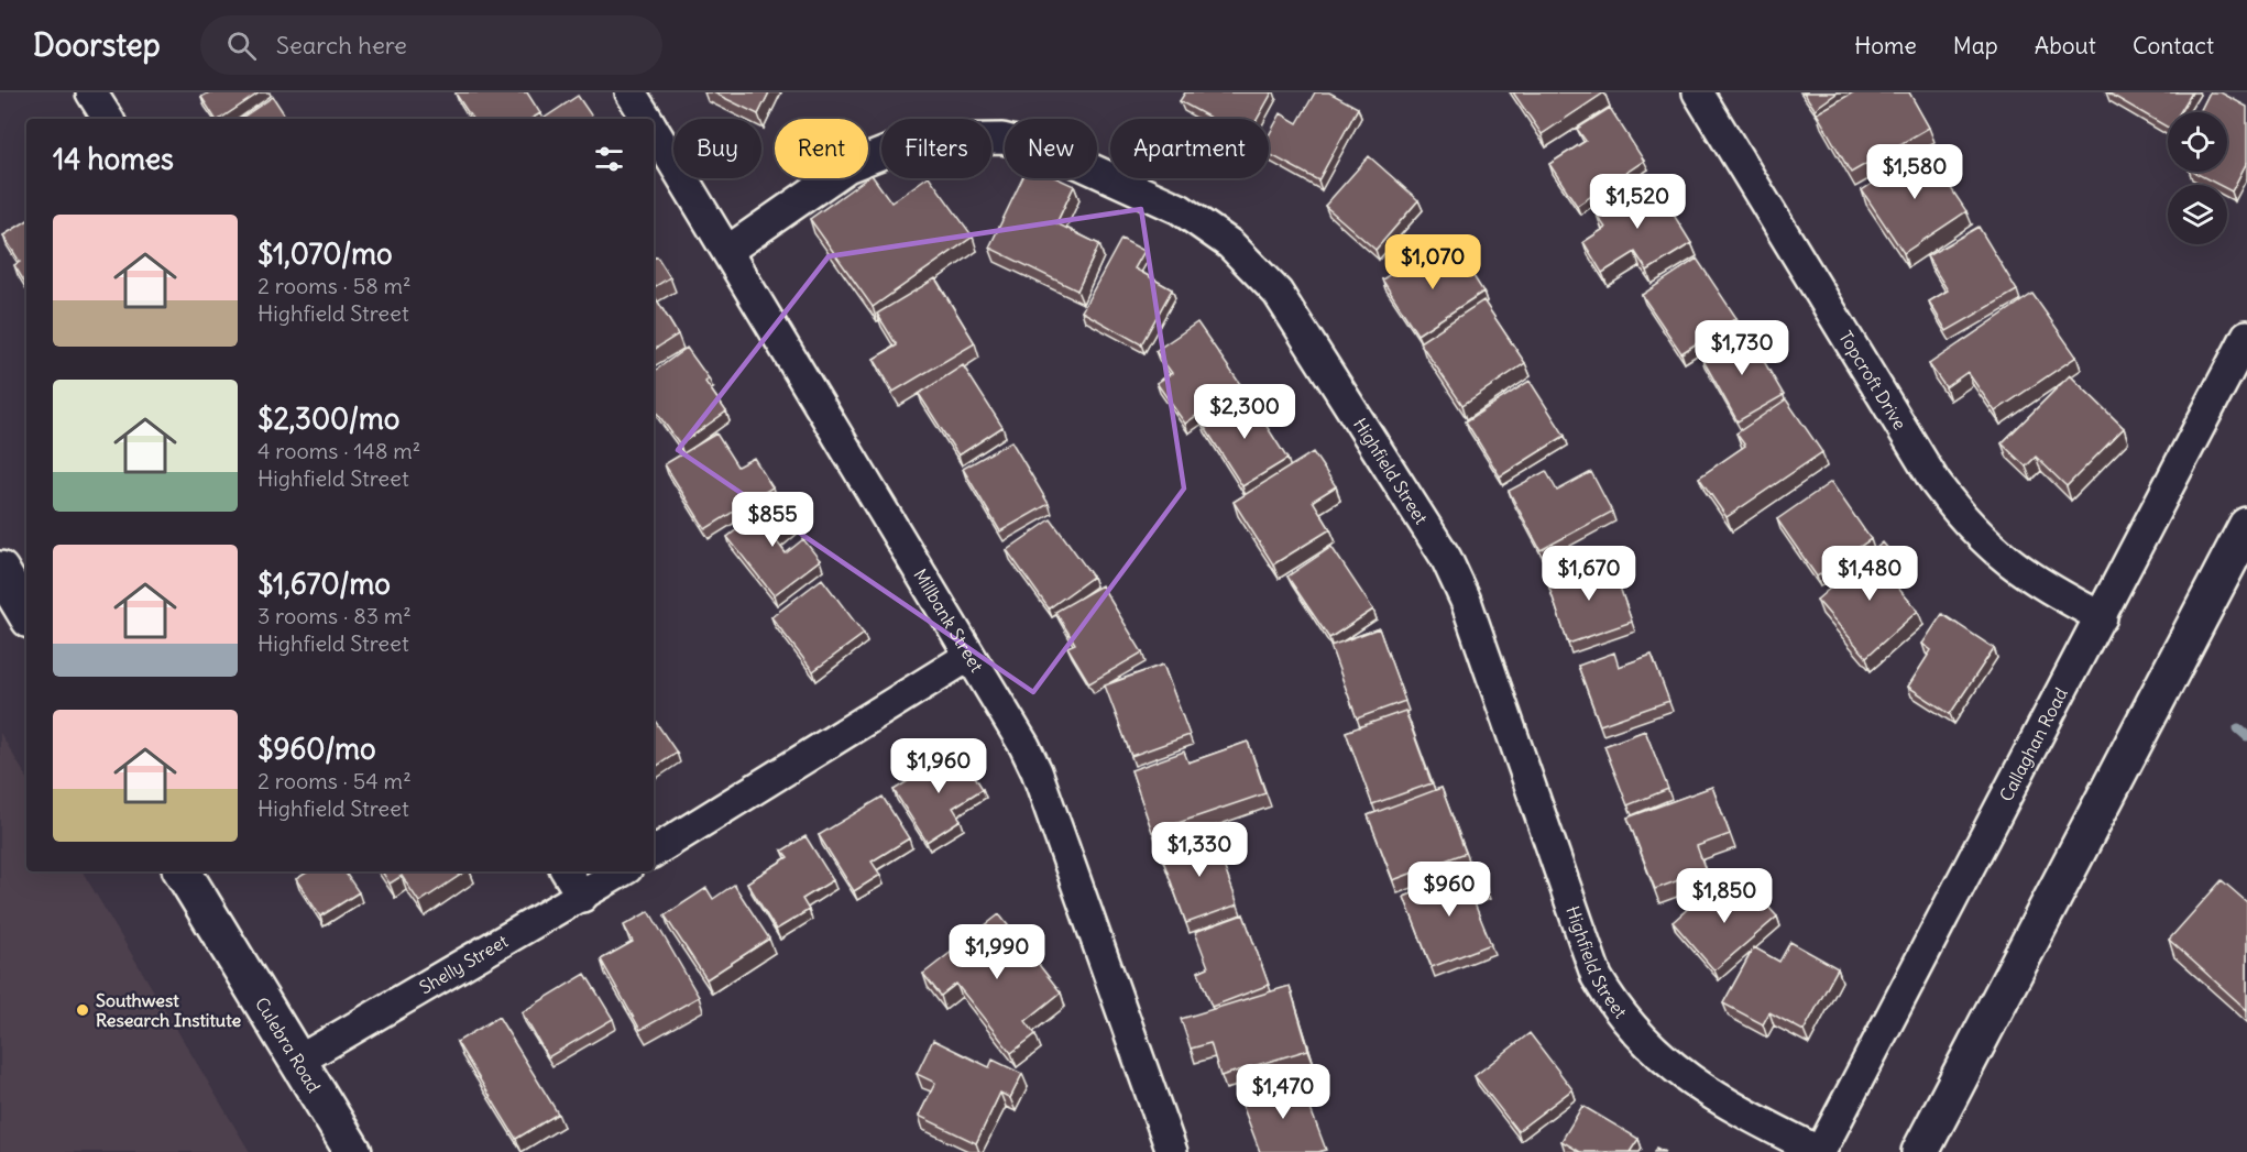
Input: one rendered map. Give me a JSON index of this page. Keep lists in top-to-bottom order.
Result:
{
  "streets": {
    "main road": ["Culebra Road"],
    "street": [
      "Topcroft Drive",
      "Highfield Street",
      "Millbank Street",
      "Callaghan Road",
      "Shelly Street"
    ]
  },
  "crossings": [
    ["Topcroft Drive", "Callaghan Road"],
    ["Highfield Street", "Millbank Street"],
    ["Highfield Street", "Callaghan Road"],
    ["Shelly Street", "Culebra Road"]
  ],
  "places": ["Southwest Research Institute"],
  "page": {
    "header": "Doorstep",
    "search": "Search here",
    "nav": [
      "Home",
      "Map",
      "About",
      "Contact"
    ],
    "chip": [
      "Buy",
      "Rent",
      "Filters",
      "New",
      "Apartment"
    ],
    "heading": "14 homes",
    "price": [
      "$1,580",
      "$1,520",
      "$1,070",
      "$1,730",
      "$2,300",
      "$855",
      "$1,670",
      "$1,480",
      "$1,960",
      "$1,330",
      "$960",
      "$1,850",
      "$1,990",
      "$1,470"
    ],
    "list": [
      {
        "name": "$1,070/mo",
        "note": "2 rooms · 58 m² · Highfield Street"
      },
      {
        "name": "$2,300/mo",
        "note": "4 rooms · 148 m² · Highfield Street"
      },
      {
        "name": "$1,670/mo",
        "note": "3 rooms · 83 m² · Highfield Street"
      },
      {
        "name": "$960/mo",
        "note": "2 rooms · 54 m² · Highfield Street"
      }
    ]
  }
}
